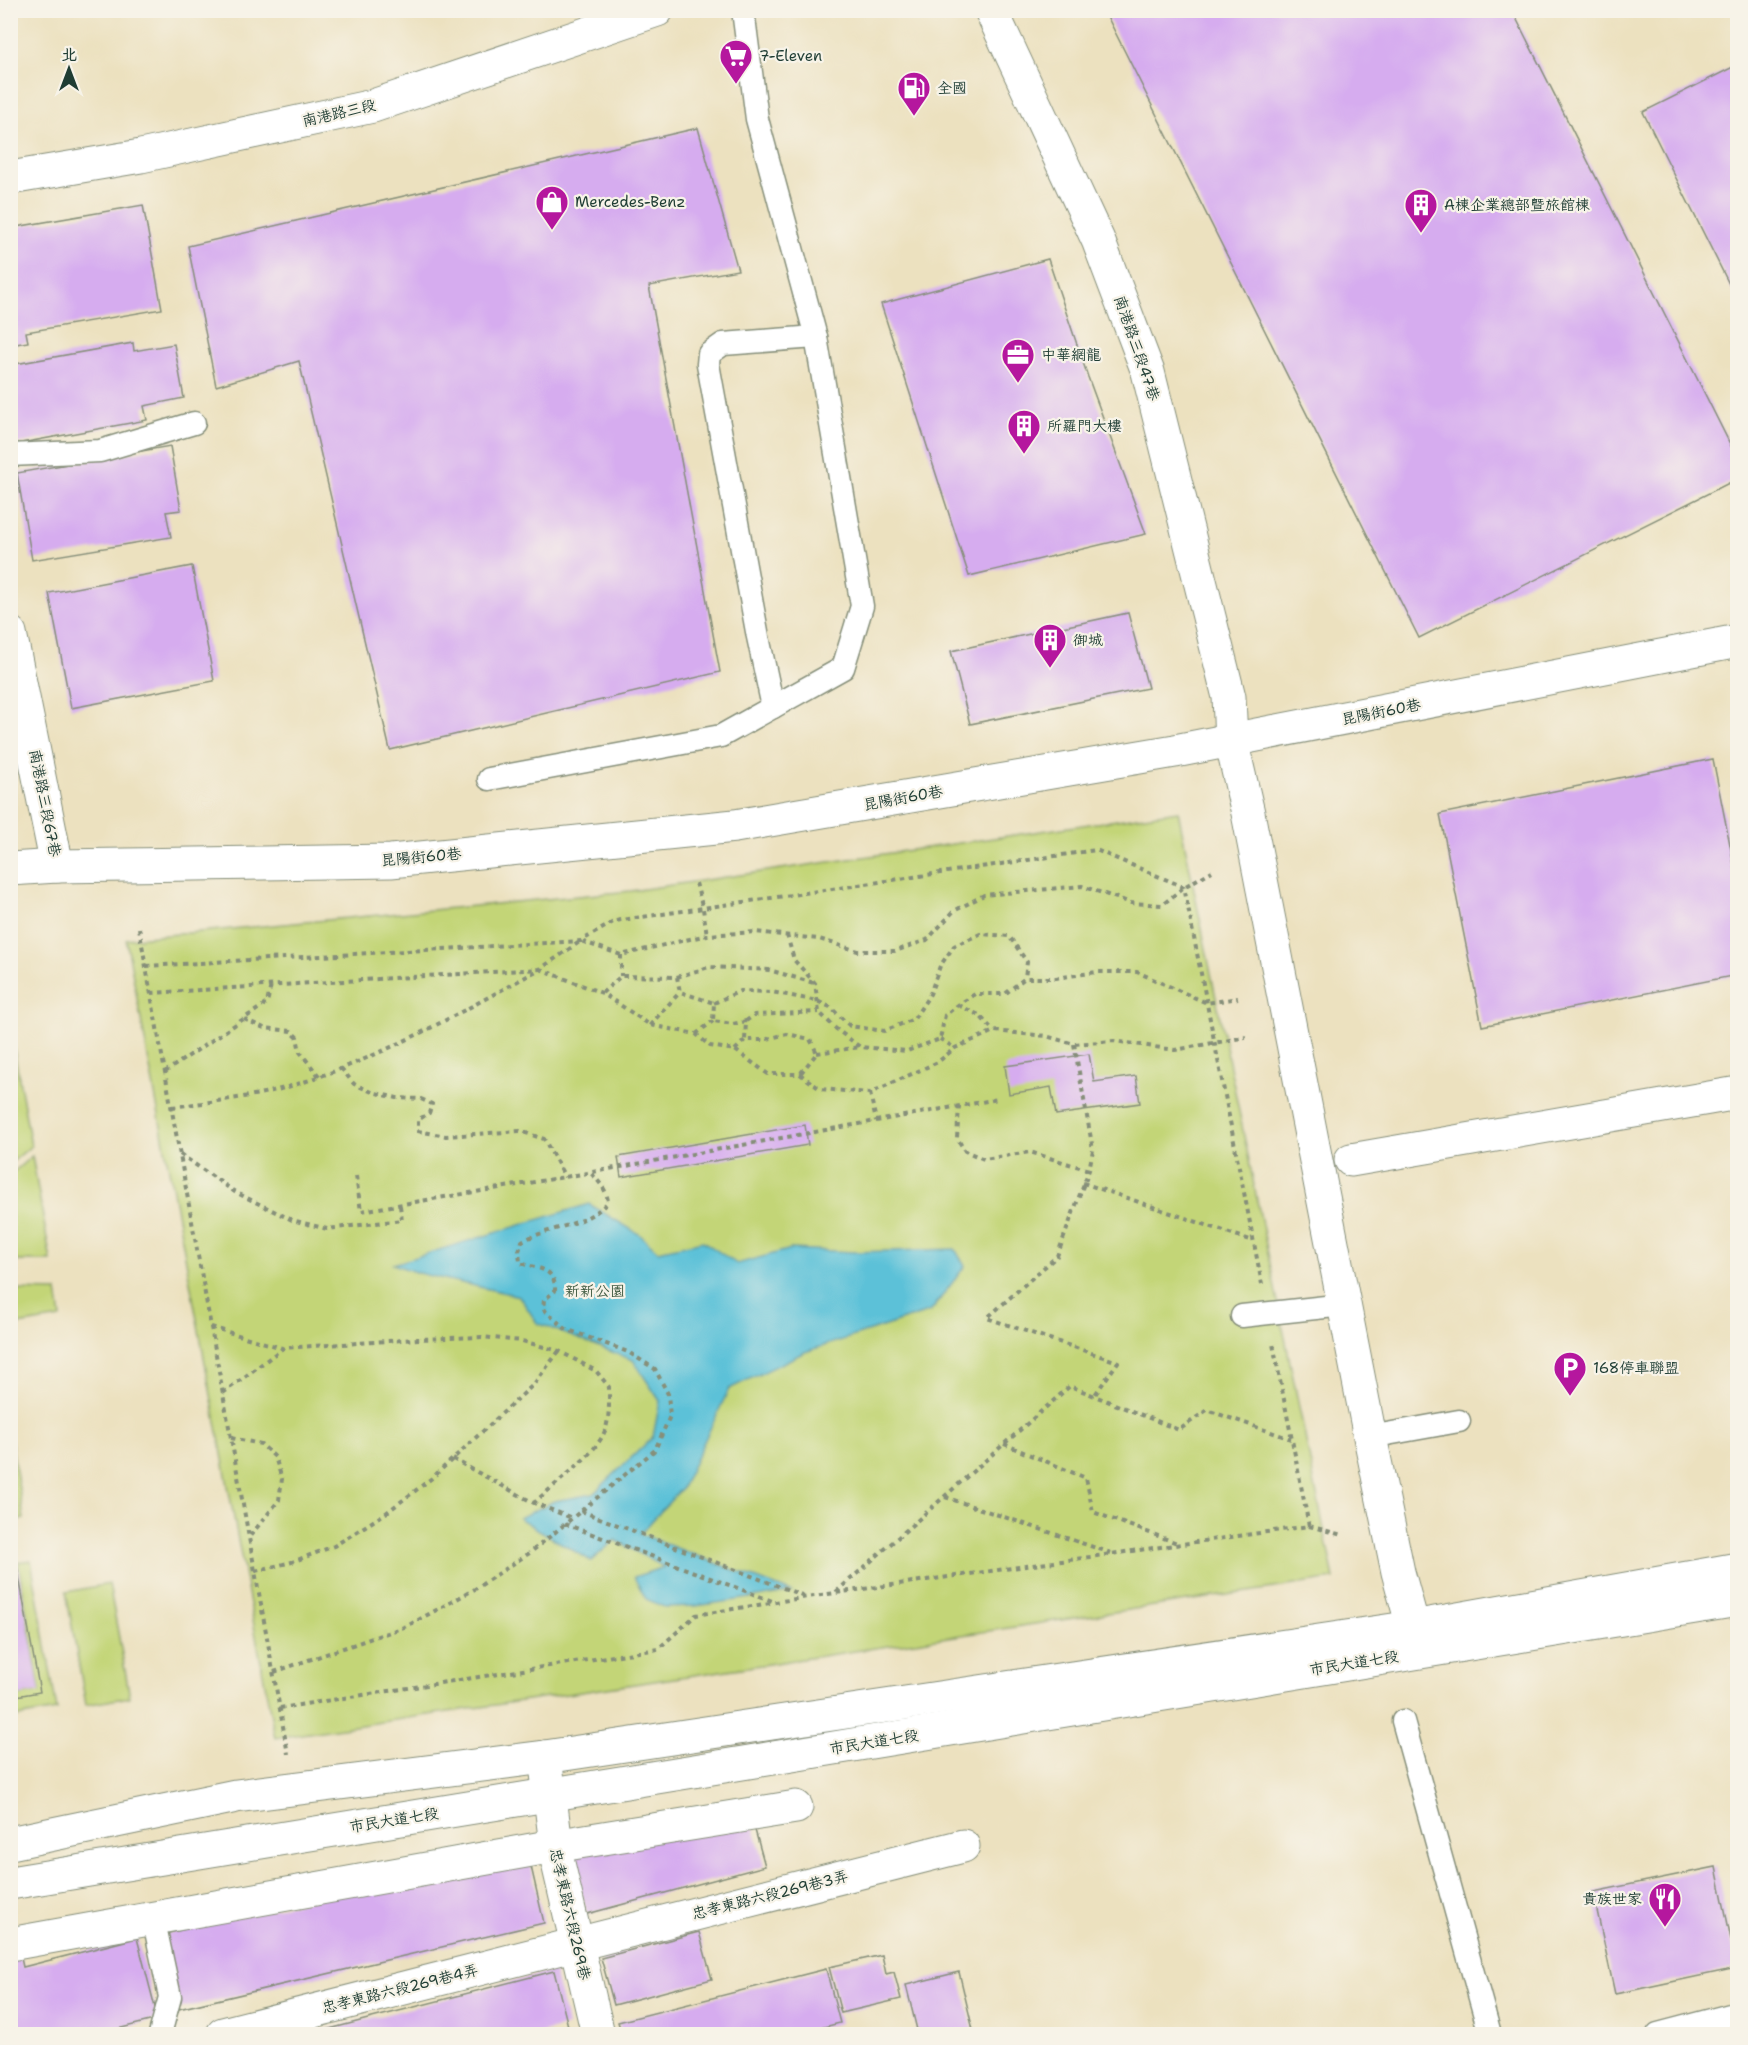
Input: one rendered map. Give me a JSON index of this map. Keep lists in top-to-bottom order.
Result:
{
  "streets": {
    "street": [
      "南港路三段",
      "南港路三段47巷",
      "昆陽街60巷",
      "南港路三段67巷",
      "市民大道七段",
      "忠孝東路六段269巷3弄",
      "忠孝東路六段269巷",
      "忠孝東路六段269巷4弄"
    ]
  },
  "crossings": [
    ["南港路三段47巷", "昆陽街60巷"],
    ["南港路三段47巷", "市民大道七段"],
    ["昆陽街60巷", "南港路三段67巷"],
    ["市民大道七段", "忠孝東路六段269巷"],
    ["忠孝東路六段269巷3弄", "忠孝東路六段269巷"],
    ["忠孝東路六段269巷3弄", "忠孝東路六段269巷4弄"],
    ["忠孝東路六段269巷", "忠孝東路六段269巷4弄"]
  ],
  "parks": ["新新公園"],
  "places": {
    "supermarket": ["7-Eleven"],
    "fuel station": ["全國"],
    "shop": ["Mercedes-Benz"],
    "building": ["A棟企業總部暨旅館棟", "所羅門大樓", "御城"],
    "office": ["中華網龍"],
    "parking": ["168停車聯盟"],
    "restaurant": ["貴族世家"]
  },
  "north": "top"
}
